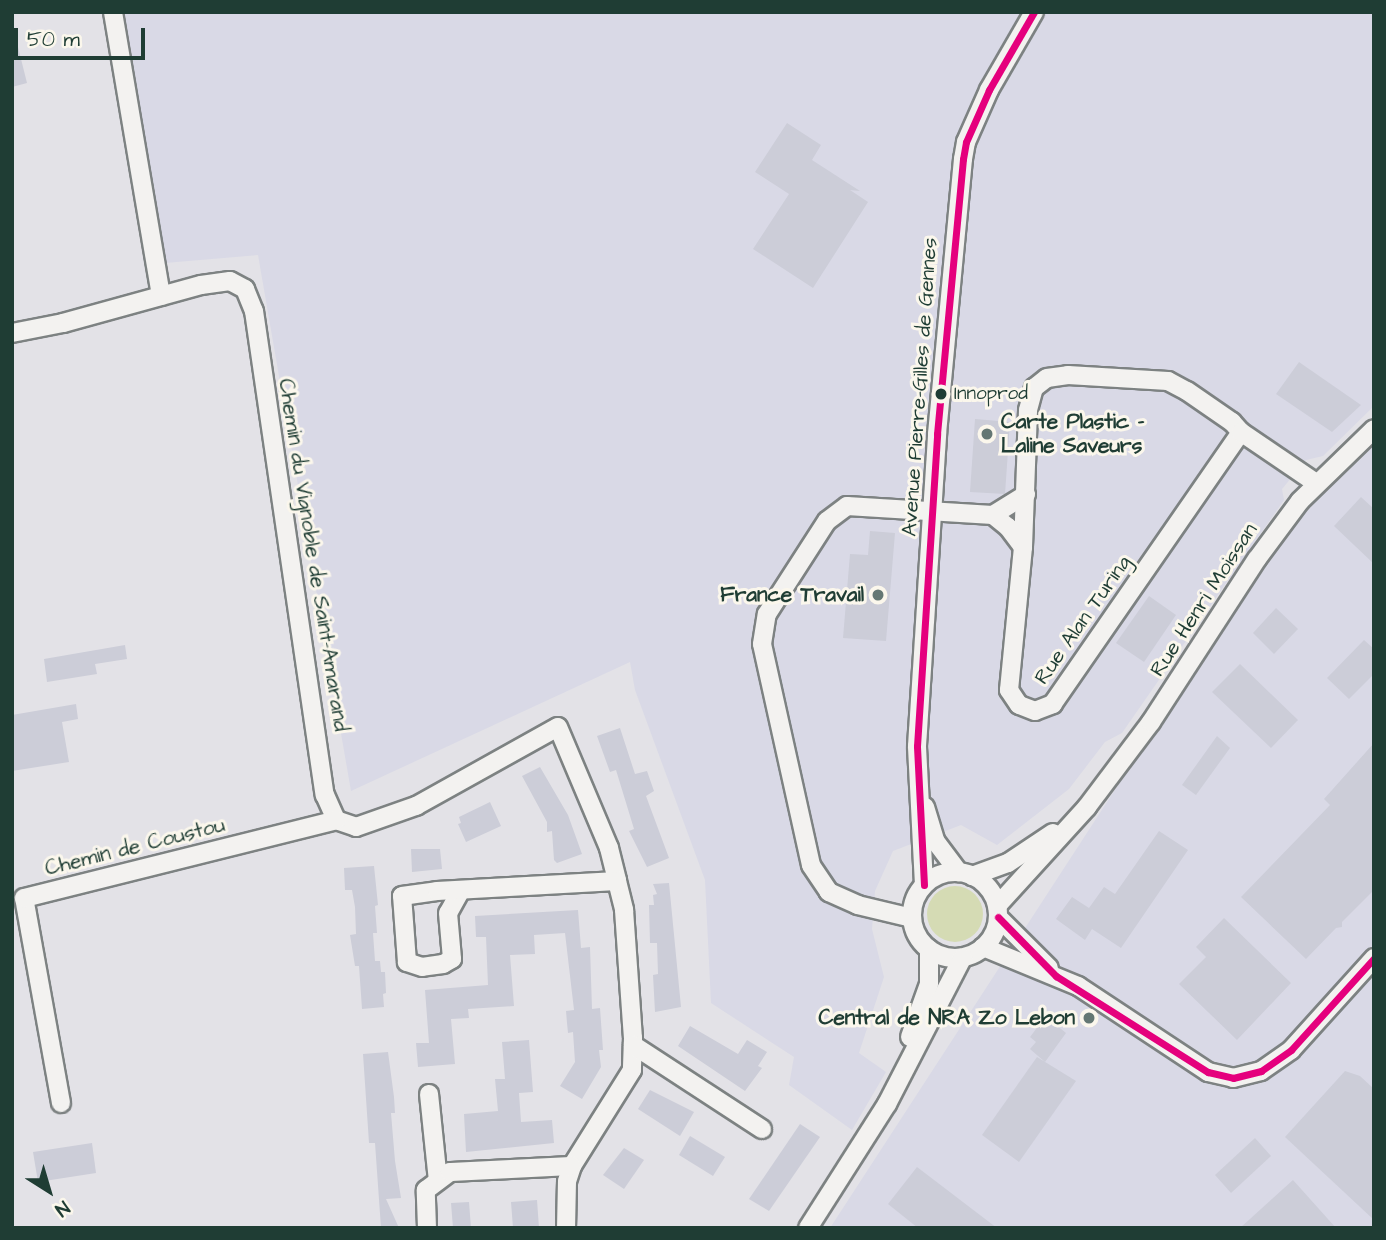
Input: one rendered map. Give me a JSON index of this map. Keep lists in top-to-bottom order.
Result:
{
  "streets": {
    "street": [
      "Avenue Pierre-Gilles de Gennes",
      "Chemin du Vignoble de Saint-Amarand",
      "Rue Henri Moissan",
      "Rue Alan Turing",
      "Chemin de Coustou"
    ]
  },
  "crossings": [
    ["Avenue Pierre-Gilles de Gennes", "Rue Henri Moissan"],
    ["Chemin du Vignoble de Saint-Amarand", "Chemin de Coustou"],
    ["Rue Henri Moissan", "Rue Alan Turing"]
  ],
  "places": [
    "Innoprod",
    "Carte Plastic - Laline Saveurs",
    "France Travail",
    "Central de NRA Zo Lebon"
  ],
  "scale_bar": "50 m",
  "north": "bottom right"
}
